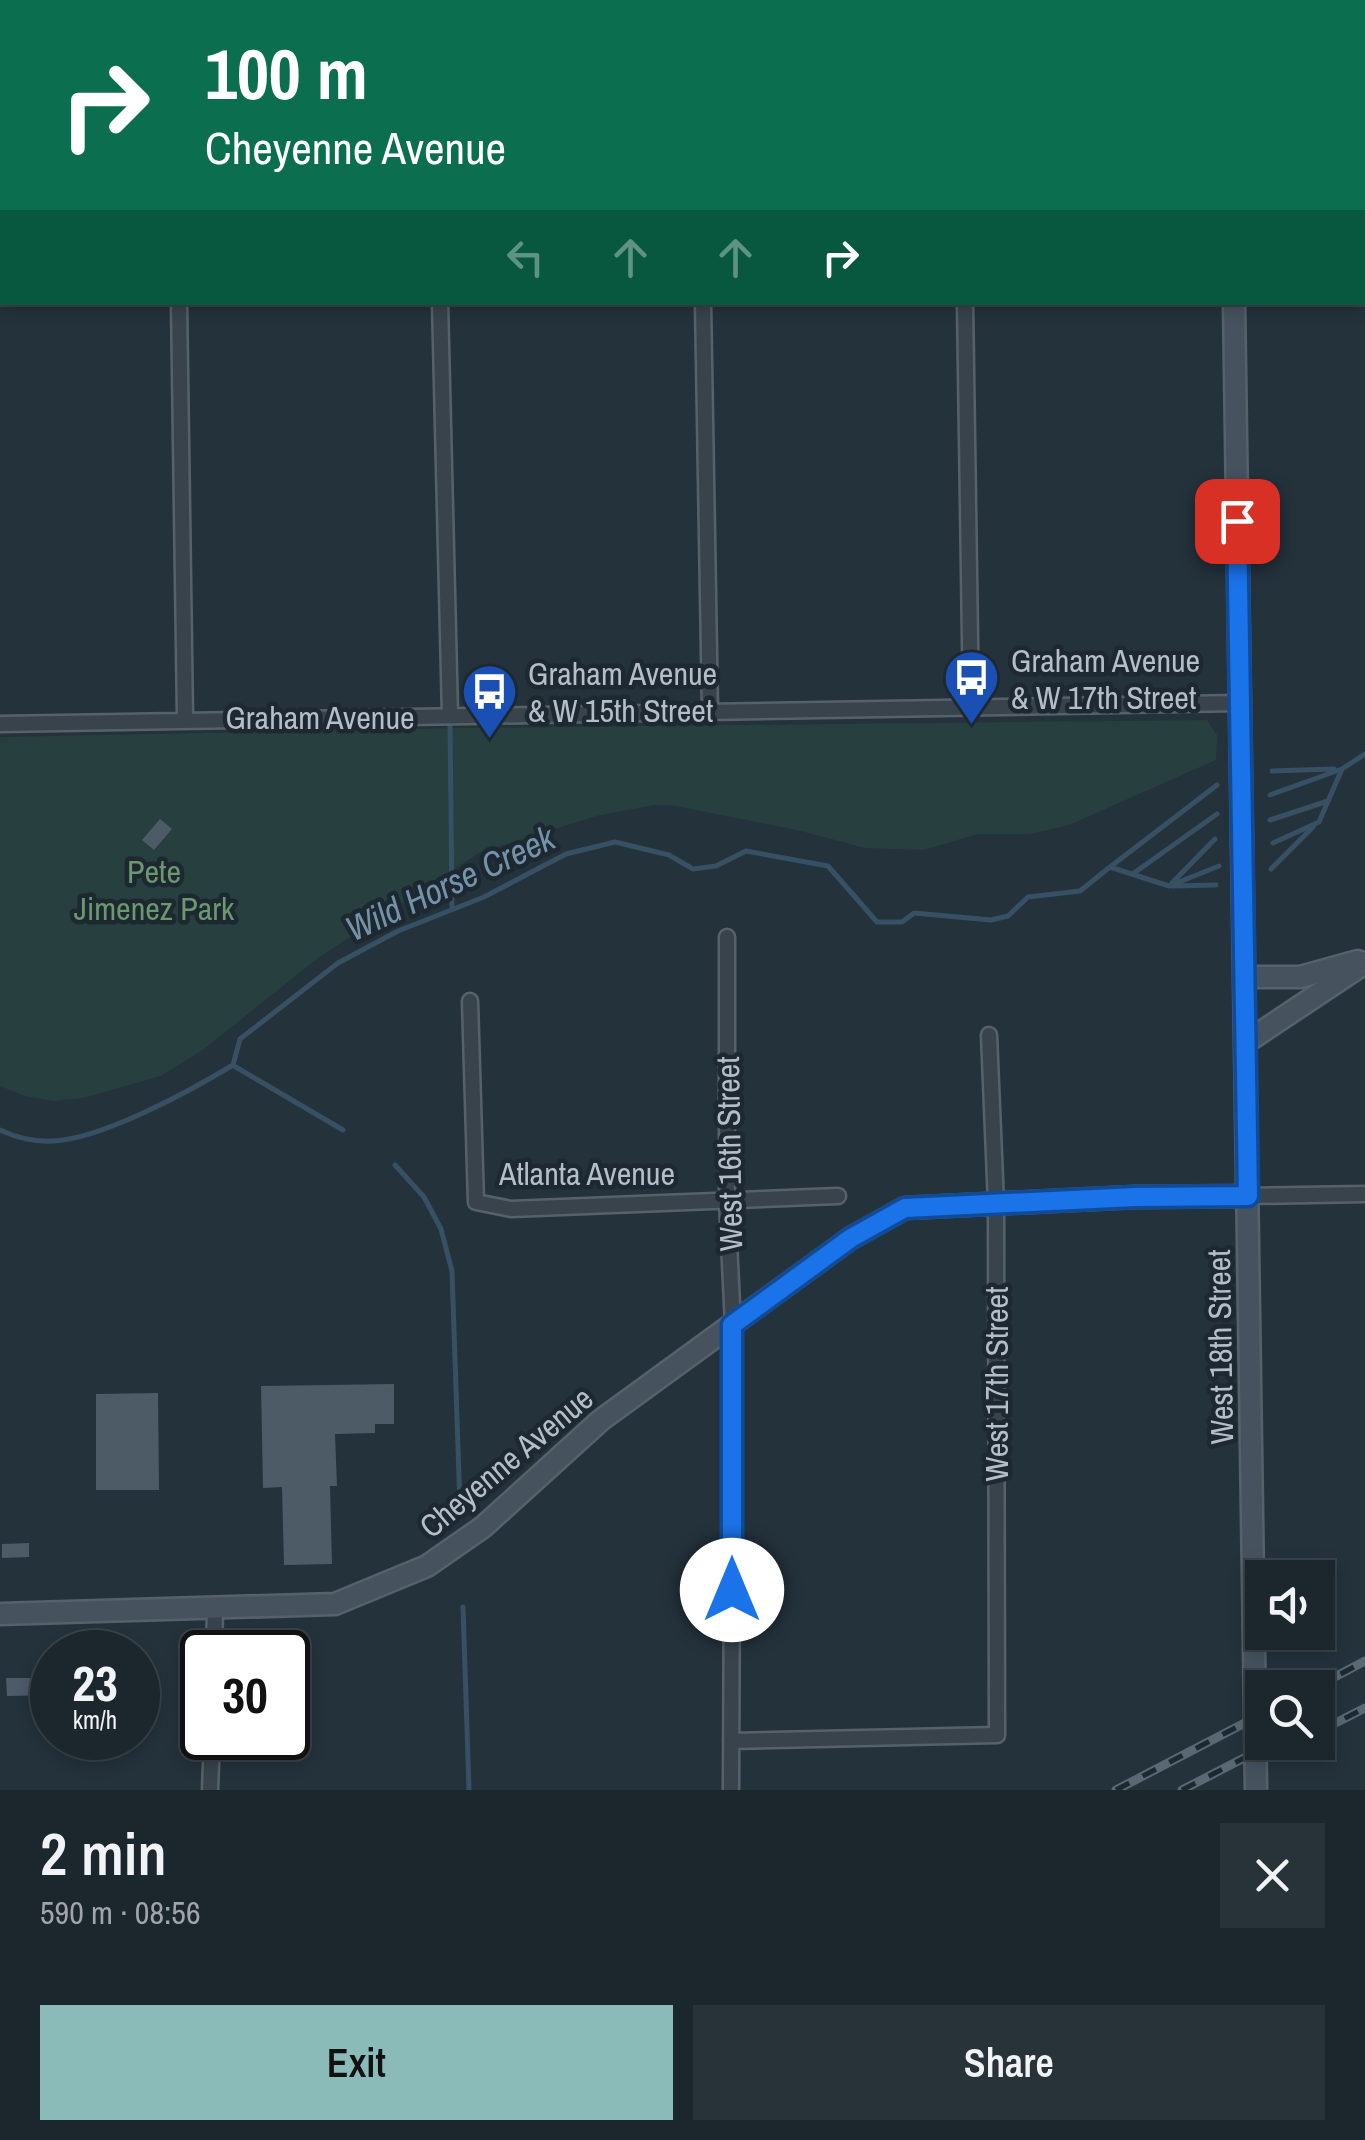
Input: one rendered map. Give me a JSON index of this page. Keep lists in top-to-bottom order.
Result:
{
  "streets": {
    "street": [
      "Graham Avenue",
      "West 16th Street",
      "Atlanta Avenue",
      "West 18th Street",
      "West 17th Street",
      "Cheyenne Avenue"
    ]
  },
  "crossings": [
    ["Graham Avenue", "West 18th Street"],
    ["West 16th Street", "Atlanta Avenue"],
    ["West 16th Street", "West 17th Street"],
    ["West 16th Street", "Cheyenne Avenue"],
    ["West 17th Street", "Cheyenne Avenue"]
  ],
  "water": ["Wild Horse Creek"],
  "parks": ["Pete Jimenez Park"],
  "places": {
    "bus stop": ["Graham Avenue & W 17th Street", "Graham Avenue & W 15th Street"]
  },
  "page": {
    "turn": ["100 m", "Cheyenne Avenue"],
    "speed": "23 km/h",
    "limit": "30",
    "heading": ["2 min", "590 m · 08:56"],
    "buttons": ["Exit", "Share"]
  }
}
